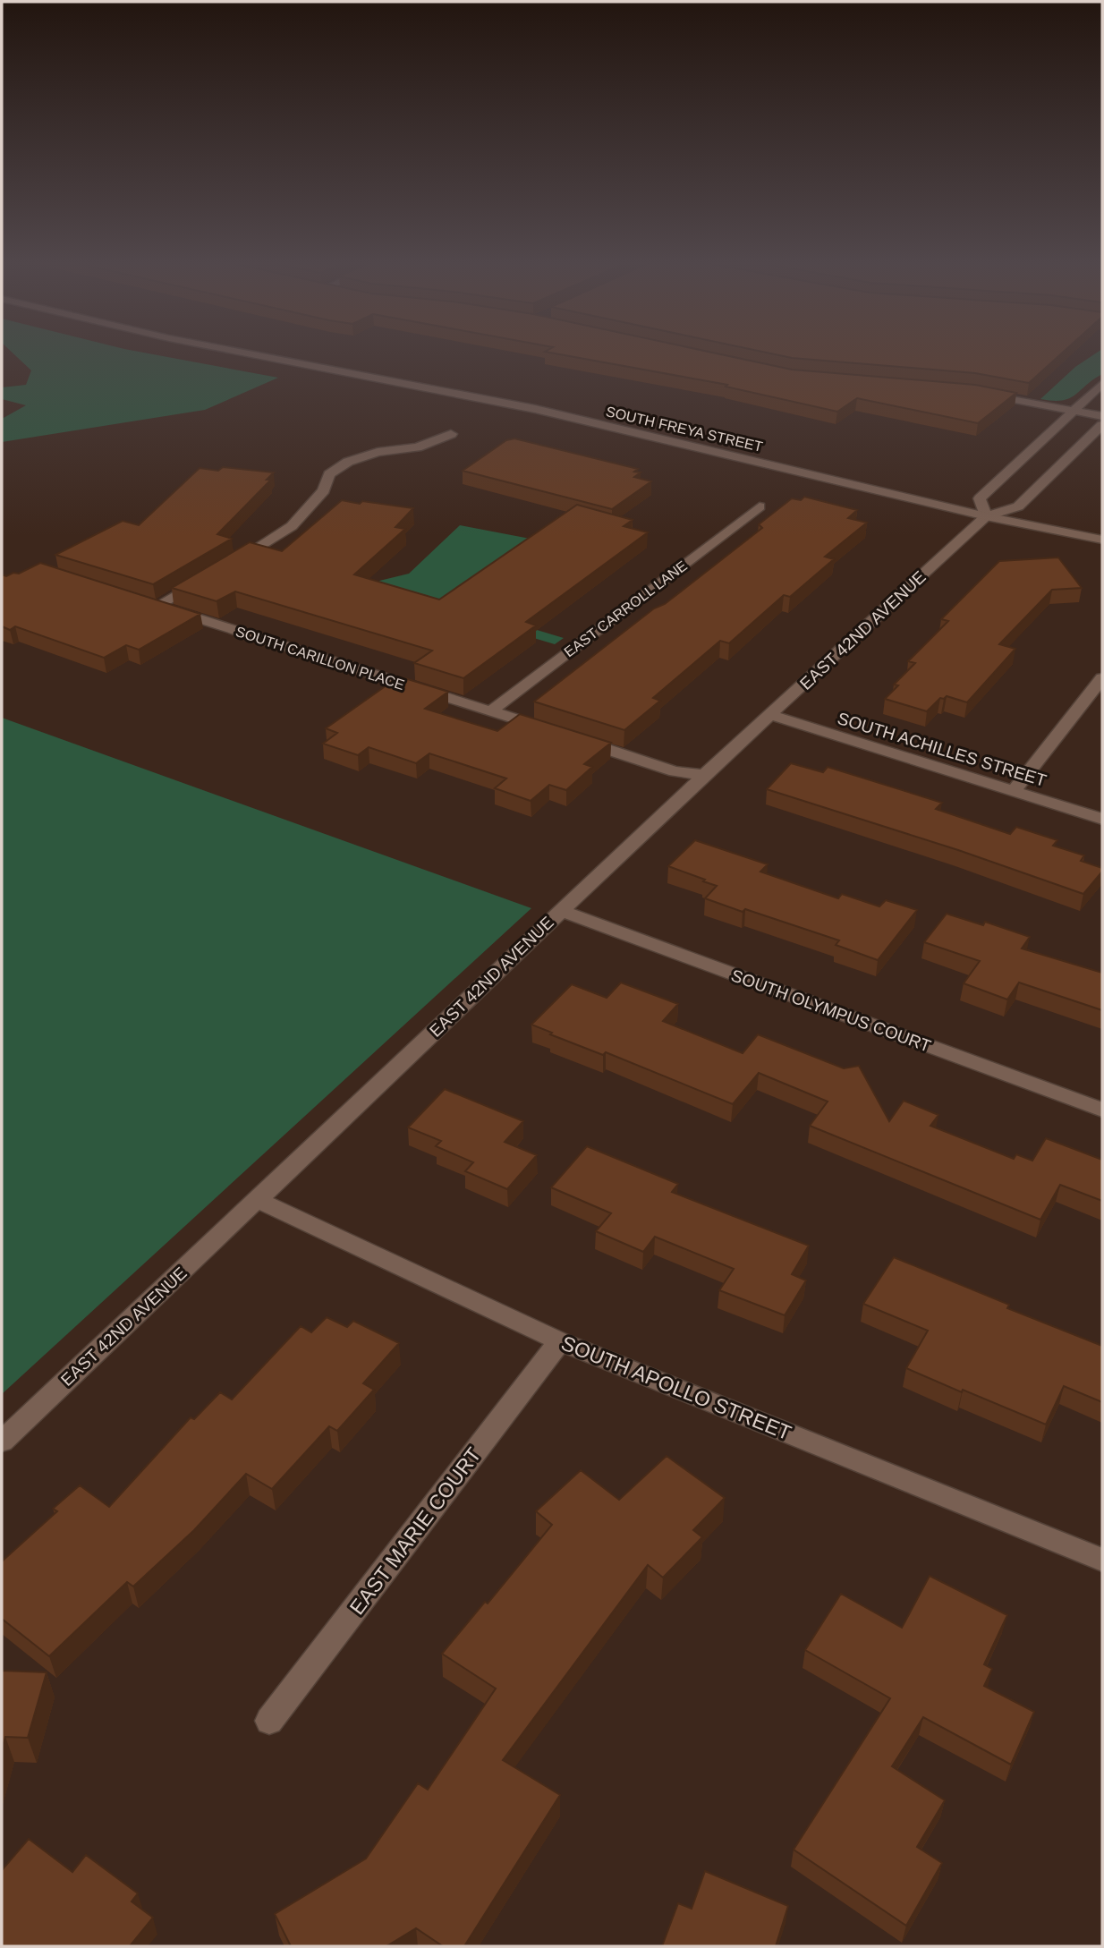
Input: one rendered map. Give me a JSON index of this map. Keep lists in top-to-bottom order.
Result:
{
  "streets": {
    "street": [
      "SOUTH FREYA STREET",
      "EAST CARROLL LANE",
      "EAST 42ND AVENUE",
      "SOUTH CARILLON PLACE",
      "SOUTH ACHILLES STREET",
      "SOUTH OLYMPUS COURT",
      "SOUTH APOLLO STREET",
      "EAST MARIE COURT"
    ]
  },
  "crossings": [
    ["SOUTH FREYA STREET", "EAST 42ND AVENUE"],
    ["EAST CARROLL LANE", "SOUTH CARILLON PLACE"],
    ["EAST 42ND AVENUE", "SOUTH CARILLON PLACE"],
    ["EAST 42ND AVENUE", "SOUTH ACHILLES STREET"],
    ["EAST 42ND AVENUE", "SOUTH OLYMPUS COURT"],
    ["EAST 42ND AVENUE", "SOUTH APOLLO STREET"],
    ["SOUTH APOLLO STREET", "EAST MARIE COURT"]
  ]
}
